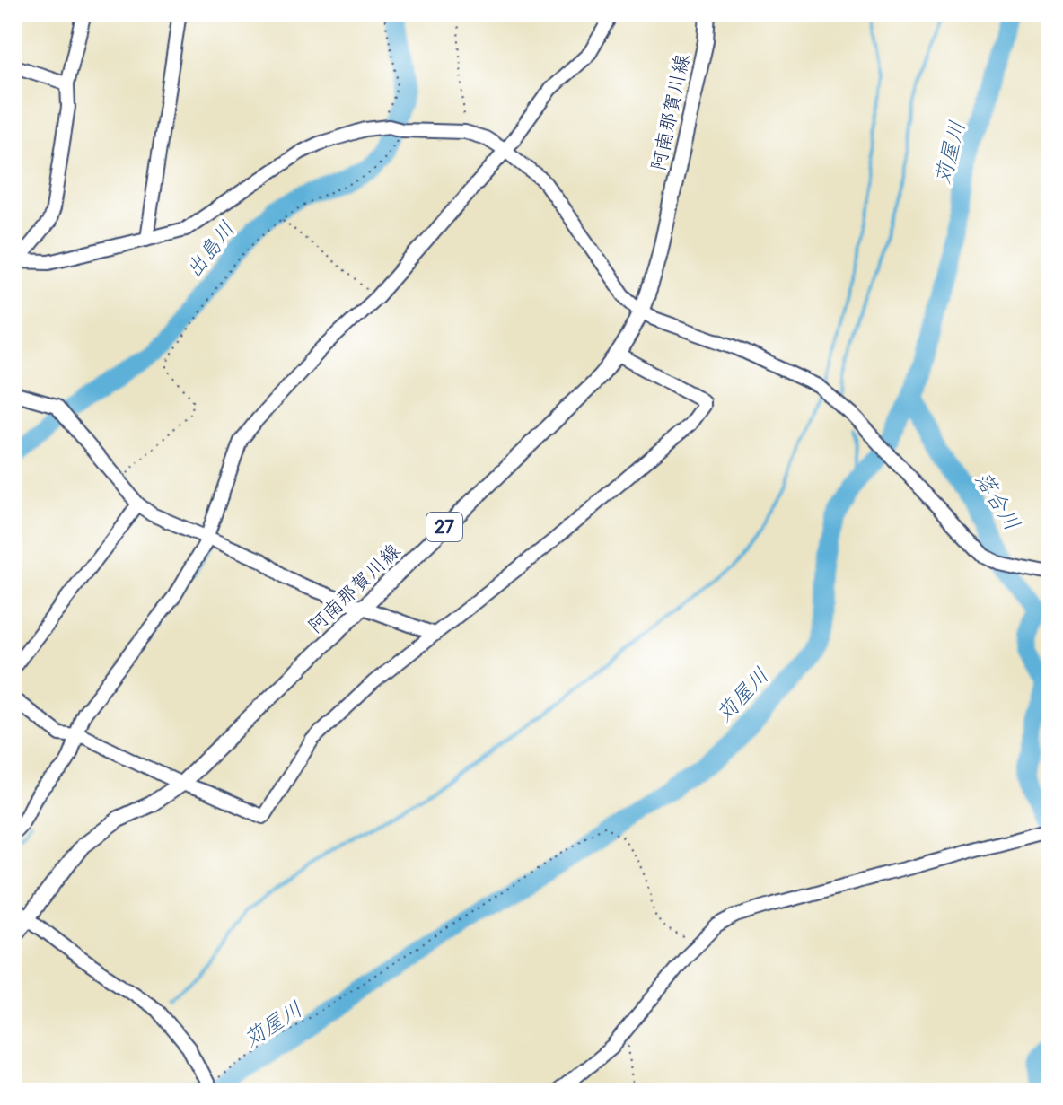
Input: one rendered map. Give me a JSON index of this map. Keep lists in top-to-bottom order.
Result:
{
  "streets": {
    "main road": ["阿南那賀川線", "27"]
  },
  "water": ["苅屋川", "出島川", "落合川"]
}
